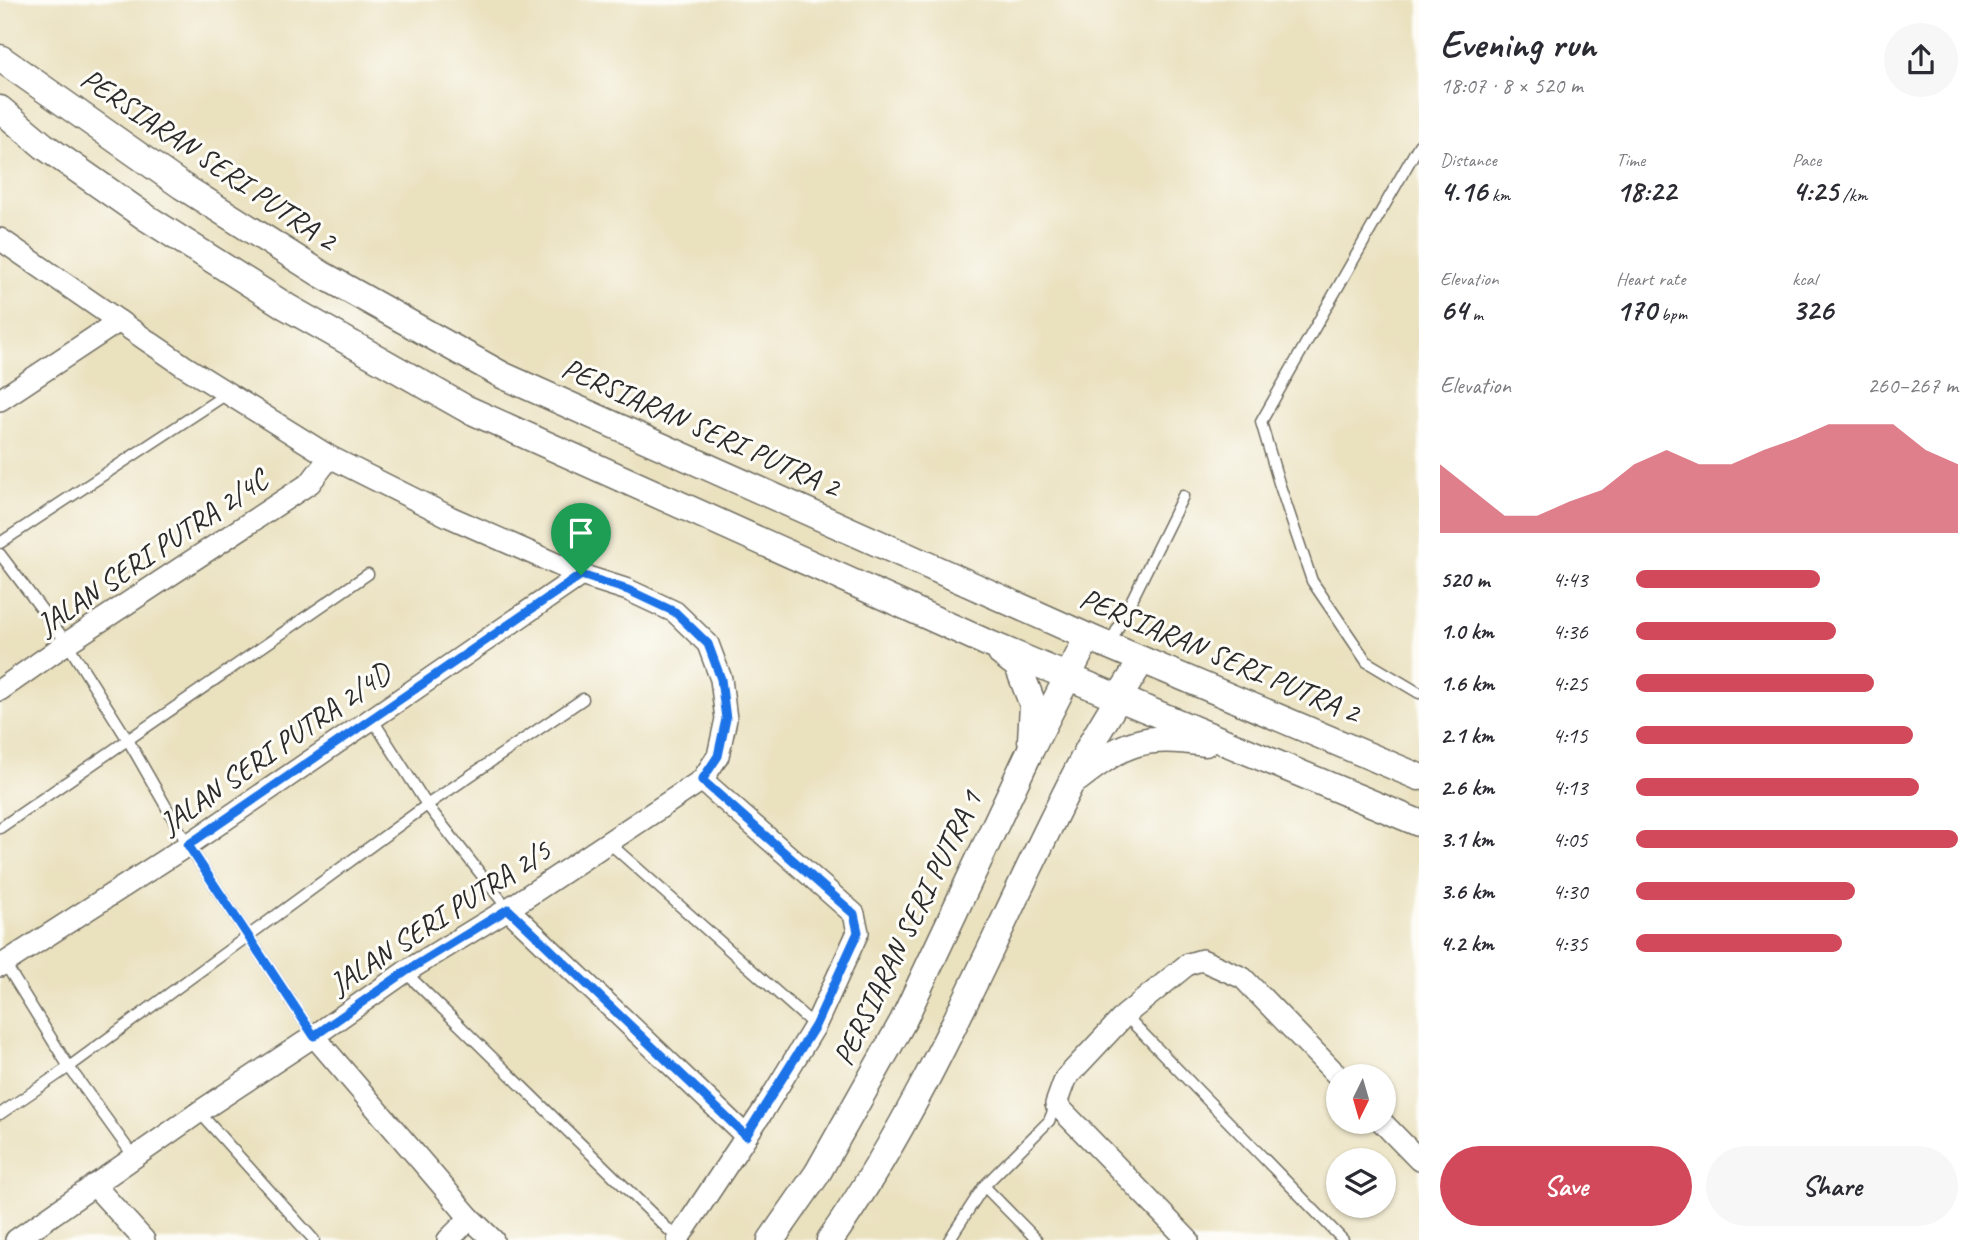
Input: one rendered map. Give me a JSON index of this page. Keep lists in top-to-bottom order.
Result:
{
  "streets": {
    "street": [
      "PERSIARAN SERI PUTRA 2",
      "JALAN SERI PUTRA 2/4C",
      "JALAN SERI PUTRA 2/4D",
      "JALAN SERI PUTRA 2/5",
      "PERSIARAN SERI PUTRA 1"
    ]
  },
  "crossings": [
    ["PERSIARAN SERI PUTRA 2", "PERSIARAN SERI PUTRA 1"],
    ["JALAN SERI PUTRA 2/4D", "JALAN SERI PUTRA 2/5"]
  ],
  "north": "bottom",
  "page": {
    "heading": ["Evening run", "18:07 · 8 × 520 m"],
    "stats": [
      ["Distance", "4.16 km"],
      ["Time", "18:22"],
      ["Pace", "4:25 /km"],
      ["Elevation", "64 m"],
      ["Heart rate", "170 bpm"],
      ["kcal", "326"]
    ],
    "chart": ["Elevation", "260–267 m"],
    "list": [
      {
        "name": "520 m",
        "note": "4:43"
      },
      {
        "name": "1.0 km",
        "note": "4:36"
      },
      {
        "name": "1.6 km",
        "note": "4:25"
      },
      {
        "name": "2.1 km",
        "note": "4:15"
      },
      {
        "name": "2.6 km",
        "note": "4:13"
      },
      {
        "name": "3.1 km",
        "note": "4:05"
      },
      {
        "name": "3.6 km",
        "note": "4:30"
      },
      {
        "name": "4.2 km",
        "note": "4:35"
      }
    ],
    "buttons": ["Save", "Share"]
  }
}
